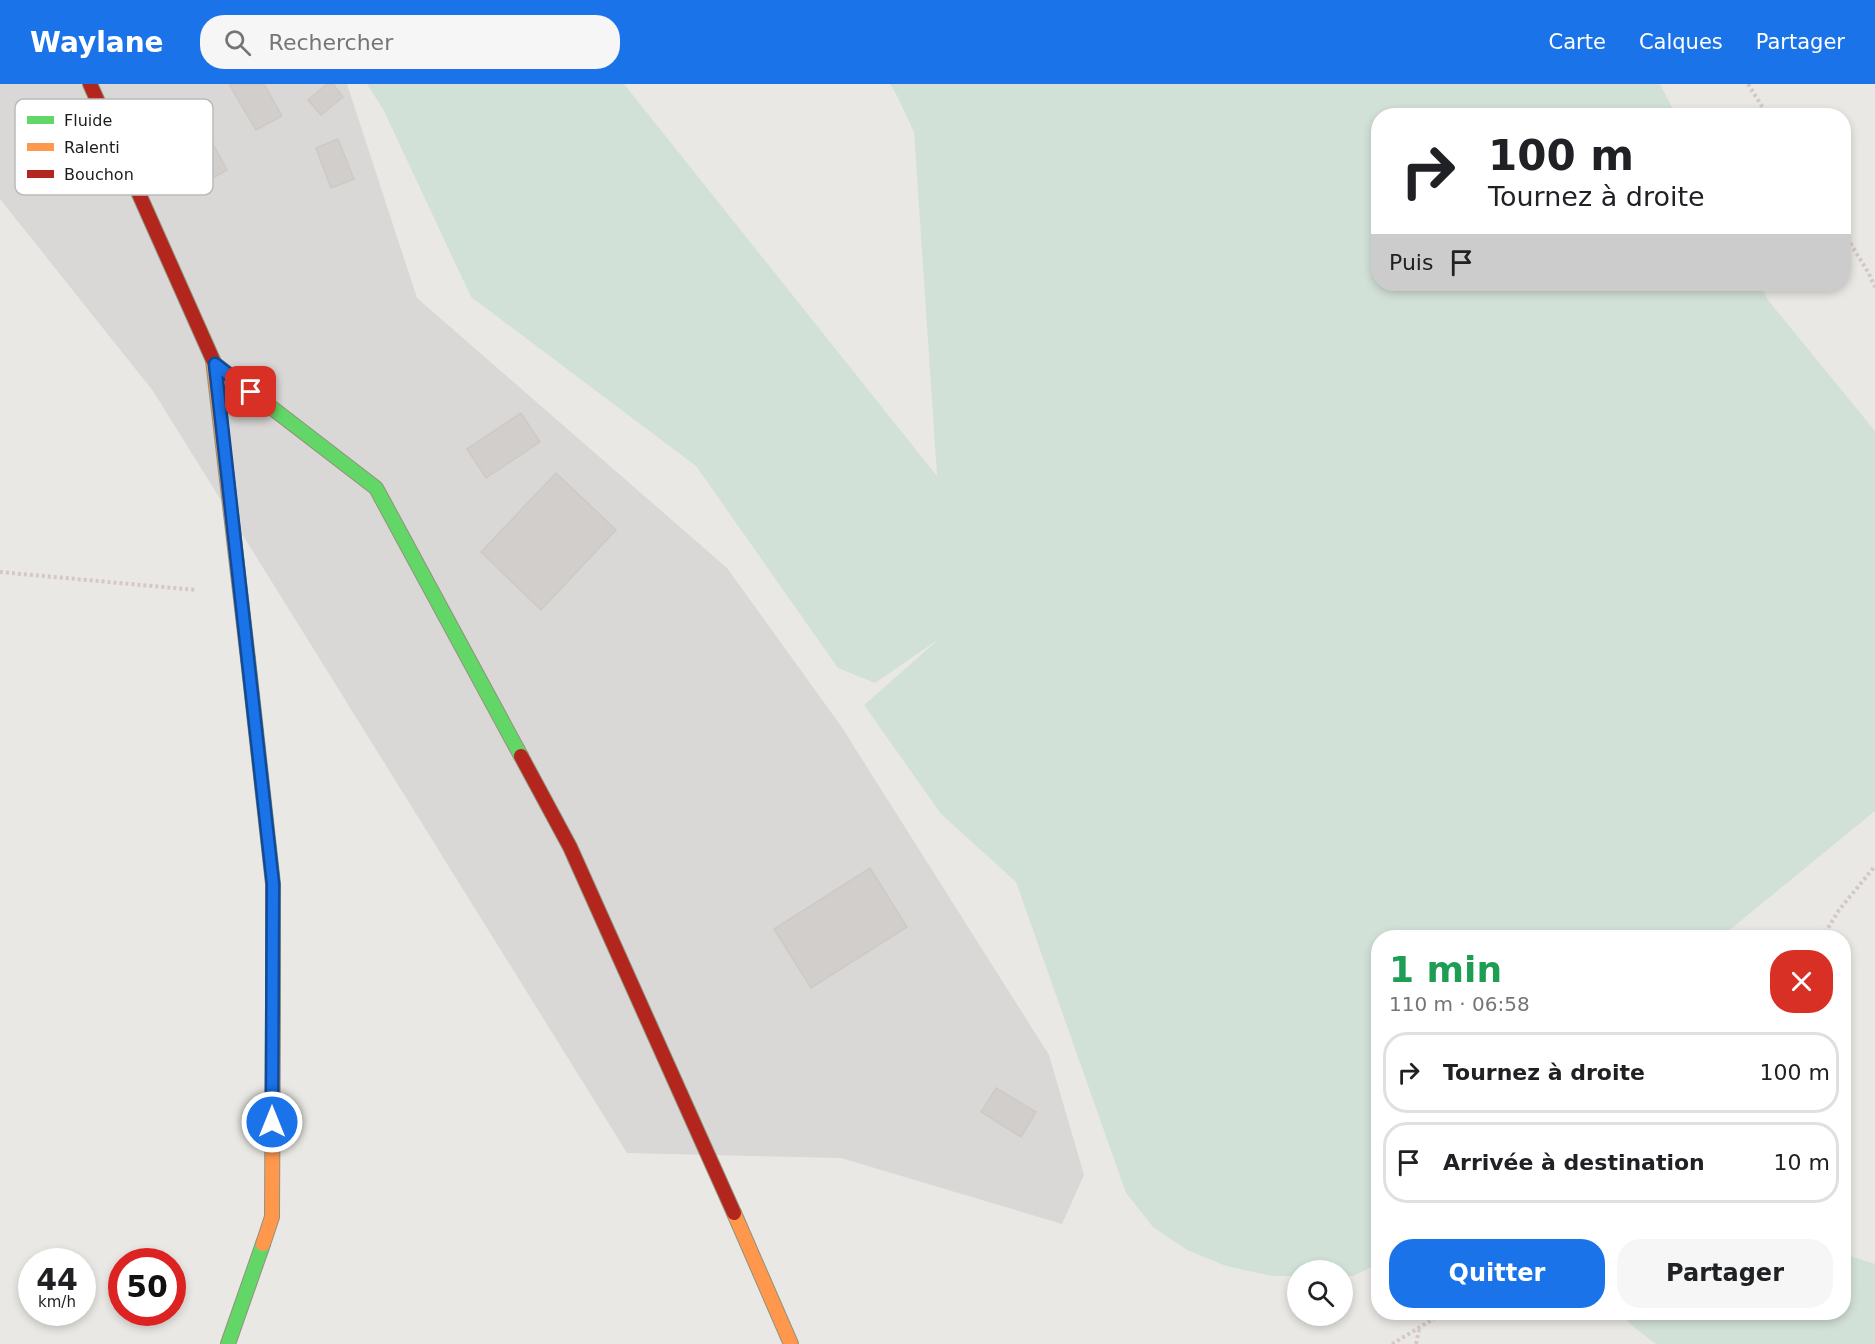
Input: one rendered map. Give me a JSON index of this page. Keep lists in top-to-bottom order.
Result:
{
  "legend": ["Fluide", "Ralenti", "Bouchon"],
  "page": {
    "header": "Waylane",
    "search": "Rechercher",
    "nav": ["Carte", "Calques", "Partager"],
    "turn": ["100 m", "Tournez à droite"],
    "then": "Puis",
    "heading": ["1 min", "110 m · 06:58"],
    "list": [
      {
        "name": "Tournez à droite",
        "value": "100 m"
      },
      {
        "name": "Arrivée à destination",
        "value": "10 m"
      }
    ],
    "buttons": ["Quitter", "Partager"],
    "speed": "44 km/h",
    "limit": "50"
  }
}
